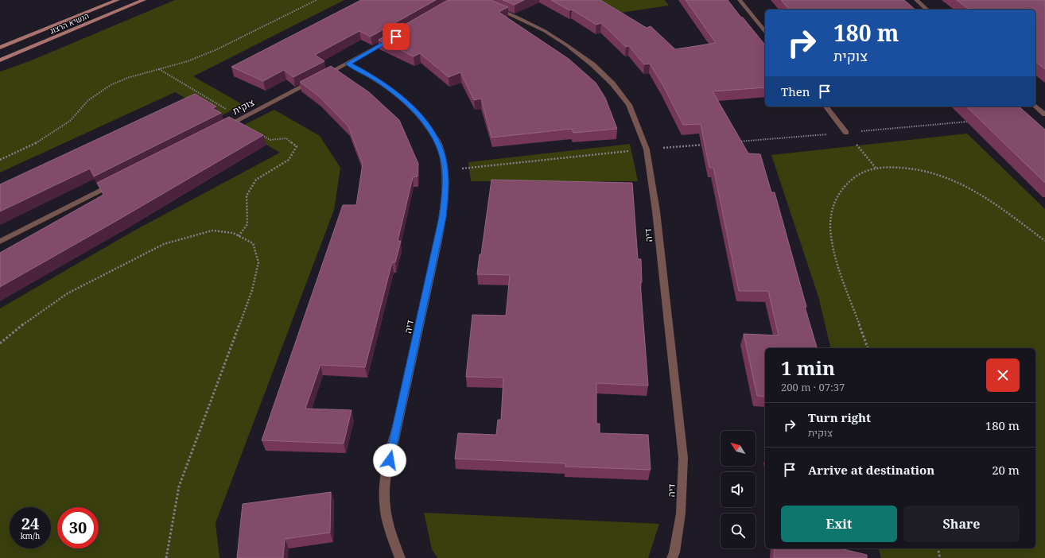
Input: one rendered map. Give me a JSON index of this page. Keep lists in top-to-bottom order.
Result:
{
  "streets": {
    "street": ["הנשיא הרצוג", "צוקית", "דיה"]
  },
  "crossings": [
    ["צוקית", "דיה"]
  ],
  "north": "top left",
  "page": {
    "turn": ["180 m", "צוקית"],
    "then": "Then",
    "heading": ["1 min", "200 m · 07:37"],
    "list": [
      {
        "name": "Turn right",
        "note": "צוקית",
        "value": "180 m"
      },
      {
        "name": "Arrive at destination",
        "value": "20 m"
      }
    ],
    "buttons": ["Exit", "Share"],
    "speed": "24 km/h",
    "limit": "30"
  }
}
